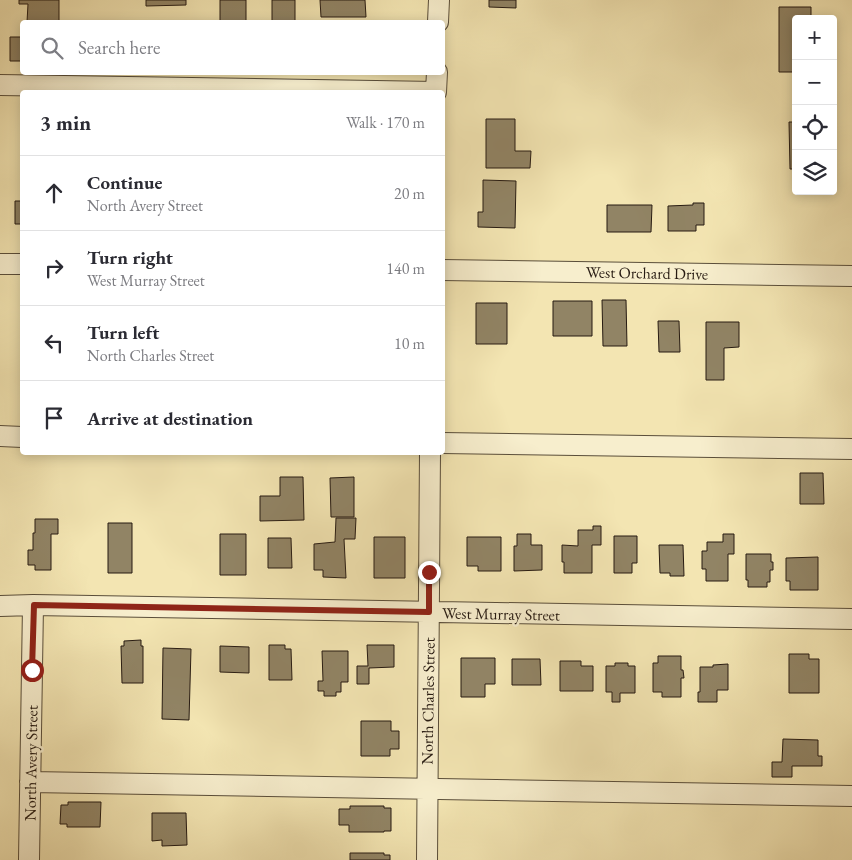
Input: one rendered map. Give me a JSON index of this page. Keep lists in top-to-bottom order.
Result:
{
  "streets": {
    "street": [
      "West Orchard Drive",
      "West Murray Street",
      "North Charles Street",
      "North Avery Street"
    ]
  },
  "crossings": [
    ["West Murray Street", "North Charles Street"],
    ["West Murray Street", "North Avery Street"]
  ],
  "page": {
    "map_buttons": ["+", "−"],
    "search": "Search here",
    "heading": ["3 min", "Walk · 170 m"],
    "list": [
      ["Continue", "North Avery Street", "20 m"],
      ["Turn right", "West Murray Street", "140 m"],
      ["Turn left", "North Charles Street", "10 m"],
      "Arrive at destination"
    ]
  }
}
